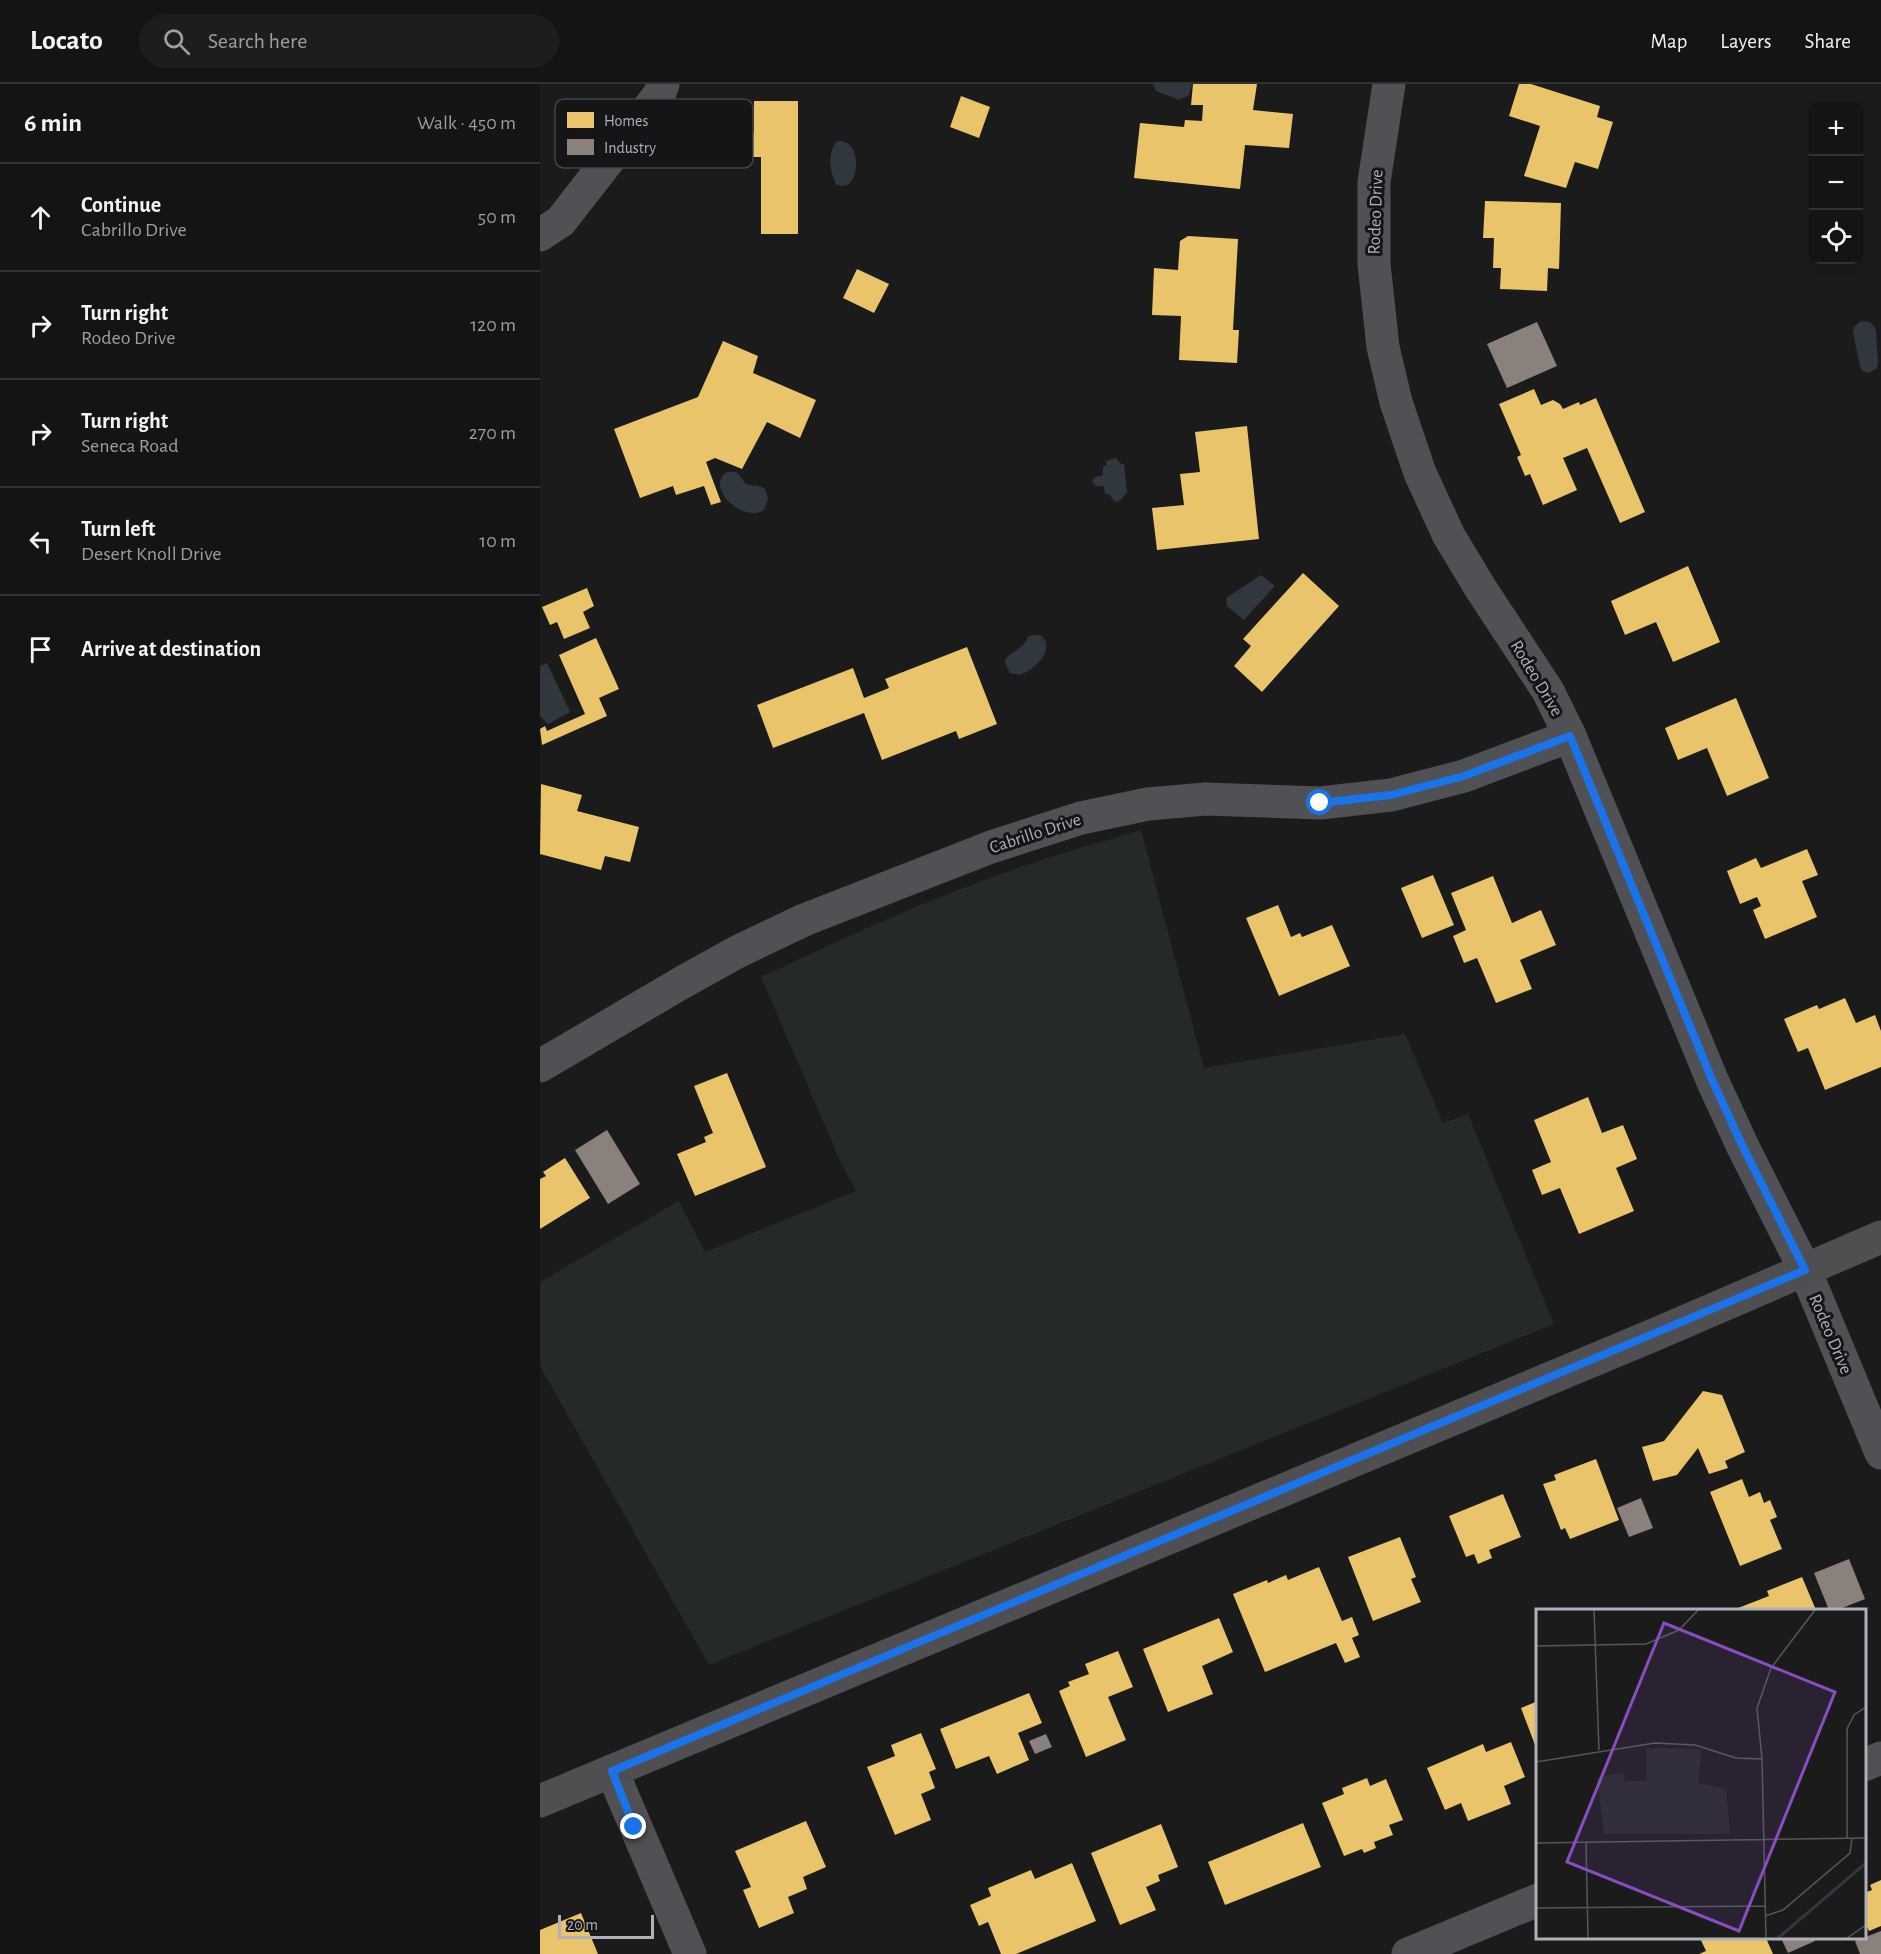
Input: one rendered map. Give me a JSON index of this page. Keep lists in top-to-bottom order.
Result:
{
  "streets": {
    "street": ["Rodeo Drive", "Cabrillo Drive"]
  },
  "crossings": [
    ["Rodeo Drive", "Cabrillo Drive"]
  ],
  "legend": ["Homes", "Industry"],
  "scale_bar": "20 m",
  "page": {
    "header": "Locato",
    "search": "Search here",
    "nav": ["Map", "Layers", "Share"],
    "heading": ["6 min", "Walk · 450 m"],
    "map_buttons": ["+", "−"],
    "list": [
      ["Continue", "Cabrillo Drive", "50 m"],
      ["Turn right", "Rodeo Drive", "120 m"],
      ["Turn right", "Seneca Road", "270 m"],
      ["Turn left", "Desert Knoll Drive", "10 m"],
      "Arrive at destination"
    ],
    "scale": "20 m"
  }
}
